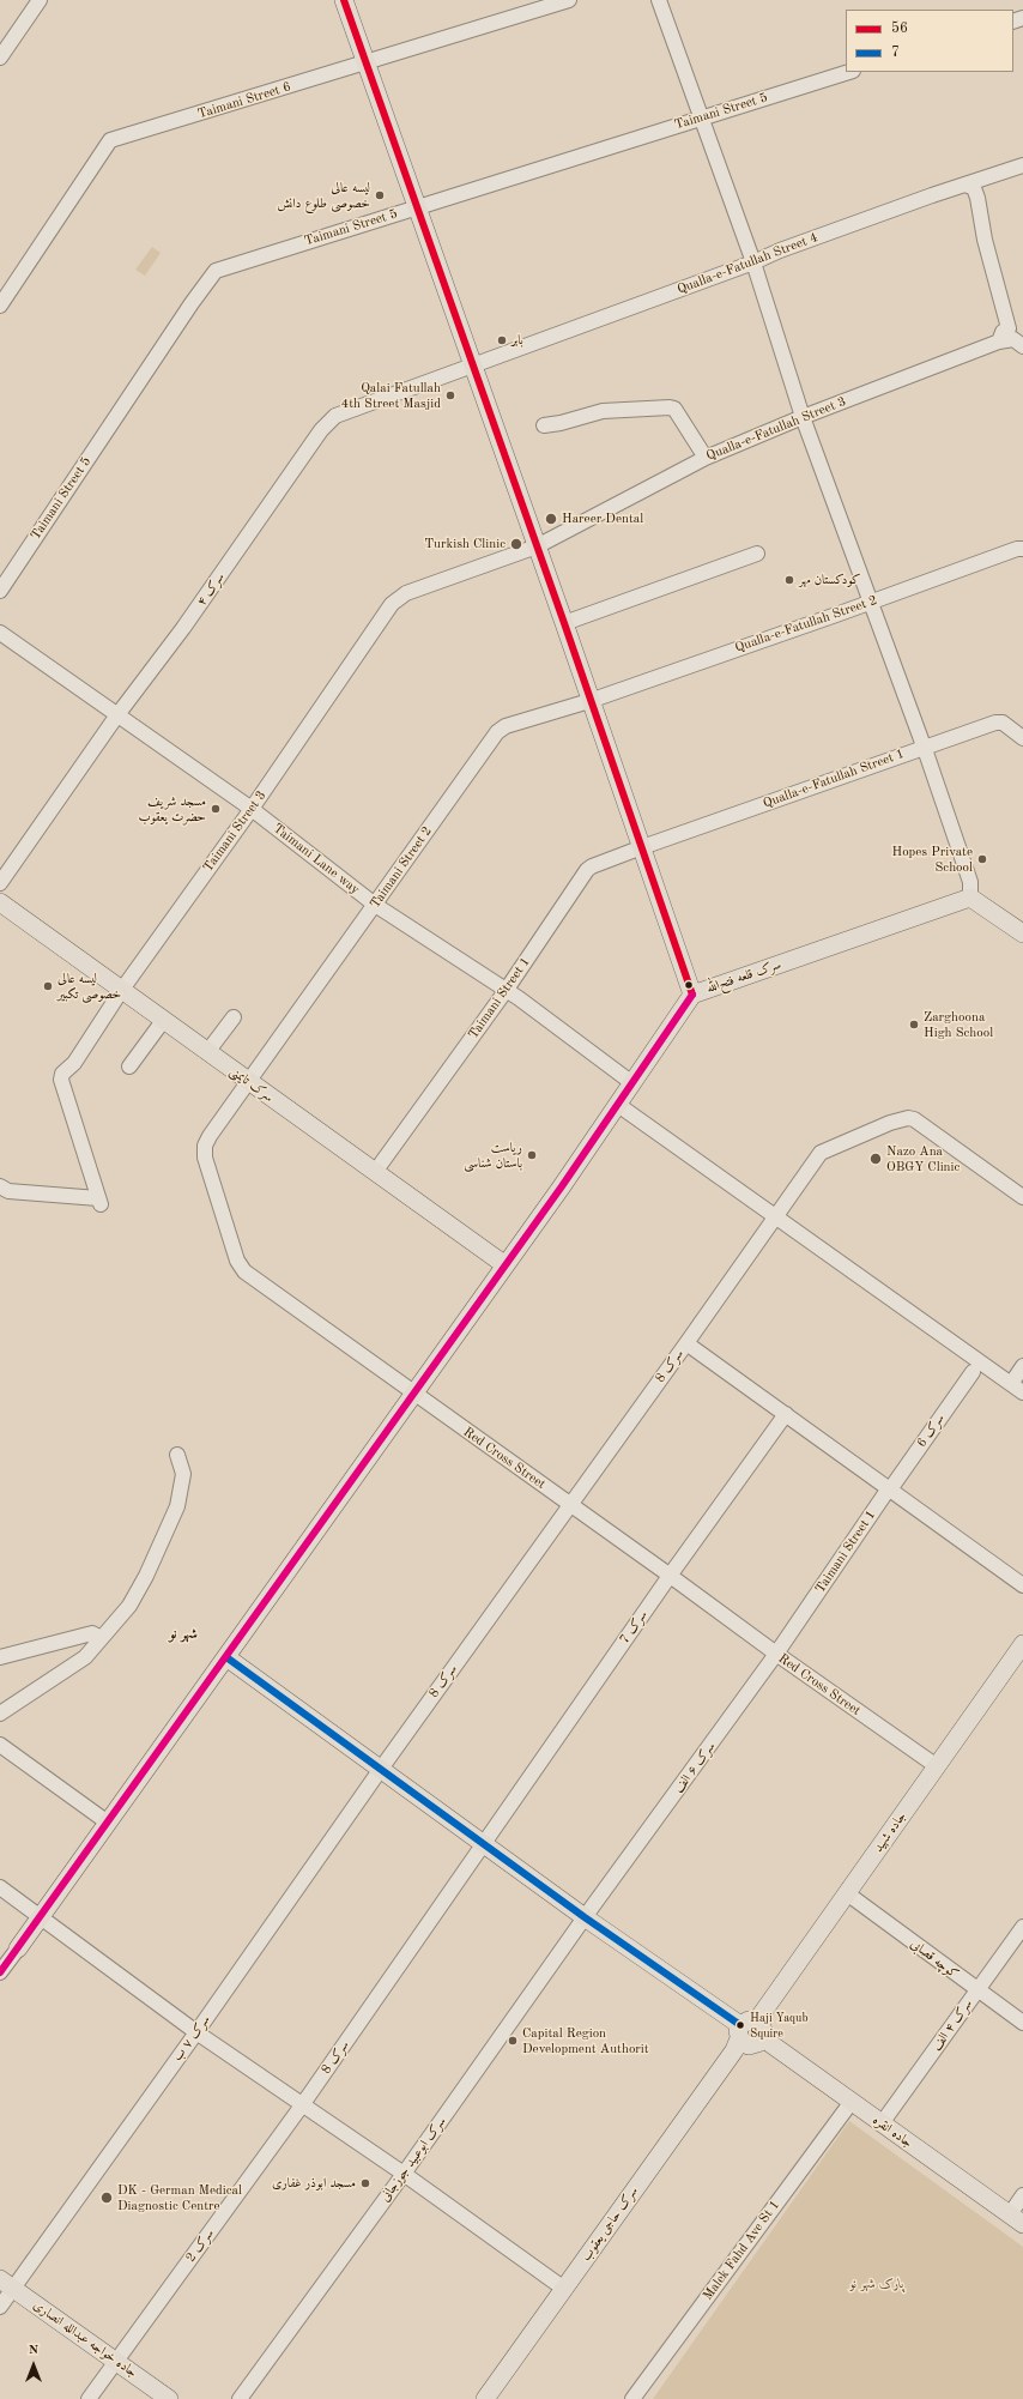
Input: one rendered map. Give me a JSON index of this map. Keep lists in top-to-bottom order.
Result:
{
  "streets": {
    "main road": [
      "سرک قلعه فتح‌الله",
      "سرک تایمنی",
      "جاده شهید",
      "جاده انقره",
      "سرک حاجی یعقوب",
      "جاده خواجه عبدالله انصاری"
    ],
    "street": [
      "Taimani Street 6",
      "Taimani Street 5",
      "Qualla-e-Fatullah Street 4",
      "Qualla-e-Fatullah Street 3",
      "سرک ۴",
      "Qualla-e-Fatullah Street 2",
      "Qualla-e-Fatullah Street 1",
      "Taimani Street 3",
      "Taimani Lane way",
      "Taimani Street 2",
      "Taimani Street 1",
      "سرک 8",
      "سرک 6",
      "Red Cross Street",
      "سرک 7",
      "سرک ۶ الف",
      "کوچه قصابی",
      "سرک ۴ الف",
      "سرک ۷ ب",
      "سرک ابوعبید جوزجانی",
      "سرک 2",
      "Malek Fahd Ave St 1"
    ]
  },
  "crossings": [
    ["Taimani Street 6", "سرک قلعه فتح‌الله"],
    ["Taimani Street 5", "سرک قلعه فتح‌الله"],
    ["Qualla-e-Fatullah Street 4", "سرک ۴"],
    ["Qualla-e-Fatullah Street 4", "سرک قلعه فتح‌الله"],
    ["Qualla-e-Fatullah Street 3", "Taimani Street 3"],
    ["Qualla-e-Fatullah Street 3", "سرک قلعه فتح‌الله"],
    ["سرک ۴", "Taimani Lane way"],
    ["سرک ۴", "سرک قلعه فتح‌الله"],
    ["Qualla-e-Fatullah Street 2", "Taimani Street 2"],
    ["Qualla-e-Fatullah Street 2", "سرک قلعه فتح‌الله"],
    ["Qualla-e-Fatullah Street 1", "سرک قلعه فتح‌الله"],
    ["Qualla-e-Fatullah Street 1", "Taimani Street 1"],
    ["Taimani Street 3", "Taimani Lane way"],
    ["Taimani Street 3", "سرک قلعه فتح‌الله"],
    ["Taimani Street 3", "سرک تایمنی"],
    ["Taimani Lane way", "Taimani Street 2"],
    ["Taimani Lane way", "Taimani Street 1"],
    ["Taimani Street 2", "سرک قلعه فتح‌الله"],
    ["Taimani Street 2", "سرک تایمنی"],
    ["Taimani Street 2", "Red Cross Street"],
    ["سرک قلعه فتح‌الله", "Taimani Street 1"],
    ["Taimani Street 1", "سرک تایمنی"],
    ["Taimani Street 1", "سرک 6"],
    ["Taimani Street 1", "سرک ۶ الف"],
    ["سرک تایمنی", "Red Cross Street"],
    ["سرک 8", "Red Cross Street"],
    ["سرک 8", "سرک 7"],
    ["سرک 8", "سرک ۷ ب"],
    ["سرک 8", "جاده انقره"],
    ["سرک 8", "سرک 2"],
    ["Red Cross Street", "سرک 7"],
    ["Red Cross Street", "سرک ۶ الف"],
    ["Red Cross Street", "جاده شهید"],
    ["سرک 7", "جاده انقره"],
    ["سرک ۶ الف", "جاده انقره"],
    ["سرک ۶ الف", "سرک ابوعبید جوزجانی"],
    ["جاده شهید", "کوچه قصابی"],
    ["جاده شهید", "جاده انقره"],
    ["جاده شهید", "سرک حاجی یعقوب"],
    ["کوچه قصابی", "سرک ۴ الف"],
    ["سرک ۴ الف", "جاده انقره"],
    ["سرک ۷ ب", "جاده انقره"],
    ["سرک ۷ ب", "جاده خواجه عبدالله انصاری"],
    ["جاده انقره", "سرک ابوعبید جوزجانی"],
    ["جاده انقره", "سرک حاجی یعقوب"],
    ["جاده انقره", "Malek Fahd Ave St 1"],
    ["سرک 2", "جاده خواجه عبدالله انصاری"]
  ],
  "districts": ["شهر نو"],
  "parks": ["پارک شهر نو"],
  "places": [
    "لیسه عالی خصوصی طلوع دانش",
    "بابر",
    "Qalai Fatullah 4th Street Masjid",
    "Hareer Dental",
    "Turkish Clinic",
    "کودکستان مهر",
    "مسجد شریف حضرت یعقوب",
    "Hopes Private School",
    "لیسه عالی خصوصی تکبیر",
    "Zarghoona High School",
    "ریاست باستان شناسی",
    "Nazo Ana OBGY Clinic",
    "Haji Yaqub Squire",
    "Capital Region Development Authorit",
    "مسجد ابوذر غفاری",
    "DK - German Medical Diagnostic Centre"
  ],
  "lines": ["transit line 56", "transit line 7"],
  "legend": ["56", "7"],
  "north": "top"
}
